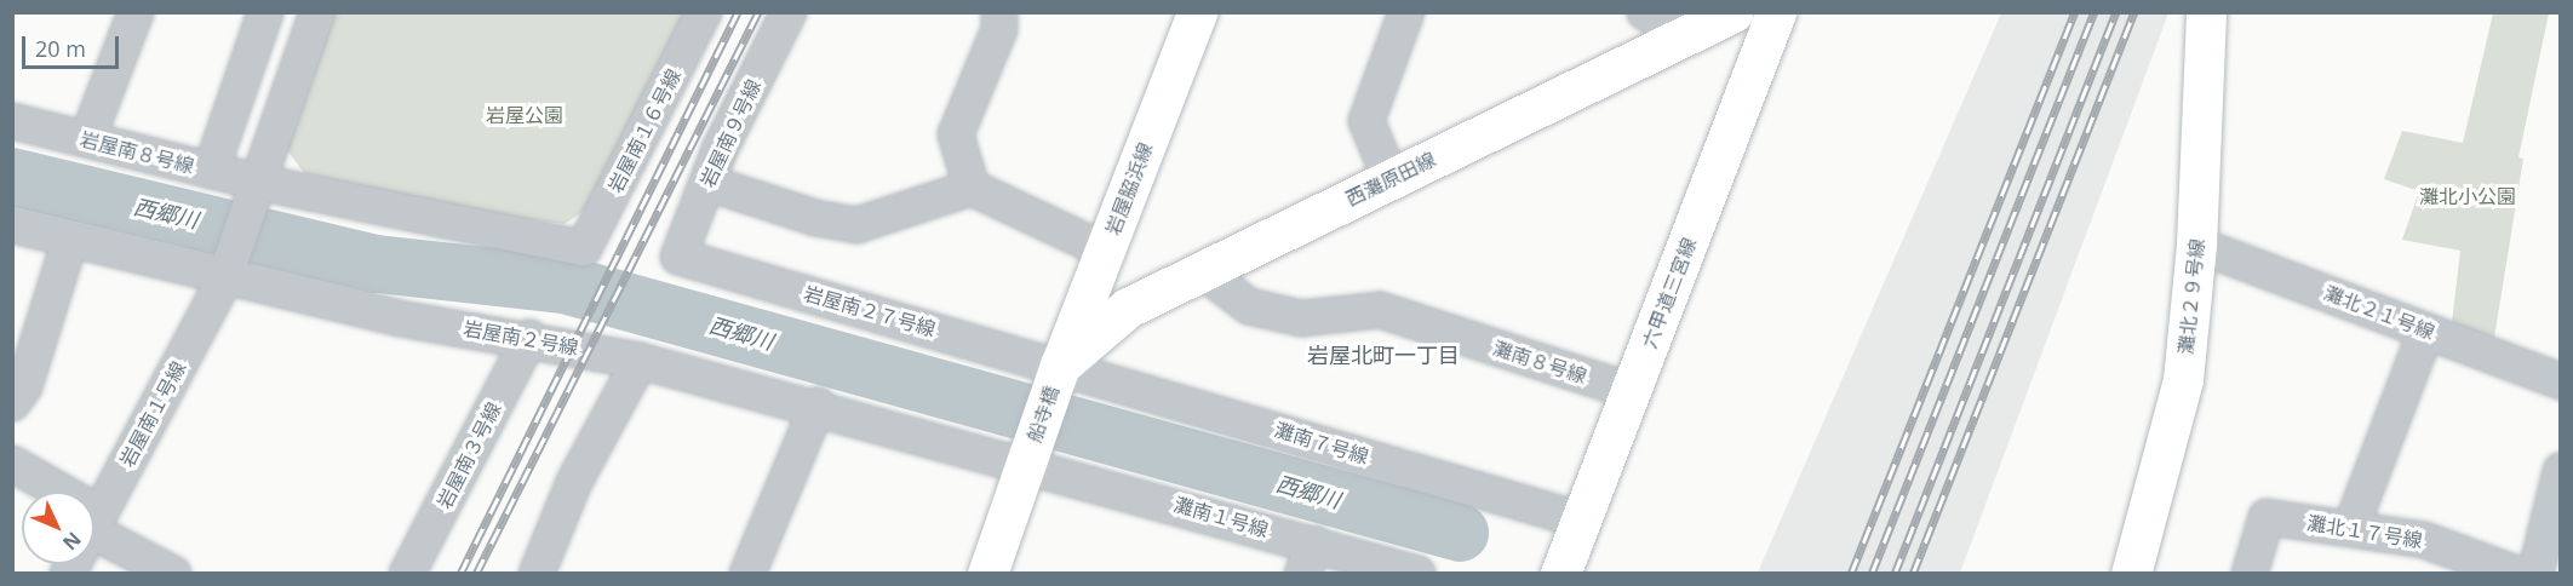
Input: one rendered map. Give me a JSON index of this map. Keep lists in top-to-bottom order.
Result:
{
  "streets": {
    "street": [
      "岩屋南１６号線",
      "岩屋南９号線",
      "岩屋南８号線",
      "西灘原田線",
      "岩屋脇浜線",
      "六甲道三宮線",
      "灘北２９号線",
      "岩屋南２７号線",
      "灘北２１号線",
      "岩屋南２号線",
      "灘南８号線",
      "岩屋南１号線",
      "船寺橋",
      "灘南７号線",
      "岩屋南３号線",
      "灘南１号線",
      "灘北１７号線"
    ]
  },
  "crossings": [
    ["岩屋南１６号線", "岩屋南８号線"],
    ["岩屋南９号線", "岩屋南２７号線"],
    ["岩屋南８号線", "岩屋南１号線"],
    ["西灘原田線", "岩屋脇浜線"],
    ["西灘原田線", "岩屋南２７号線"],
    ["西灘原田線", "灘南８号線"],
    ["西灘原田線", "船寺橋"],
    ["西灘原田線", "灘南７号線"],
    ["岩屋脇浜線", "岩屋南２７号線"],
    ["岩屋脇浜線", "船寺橋"],
    ["岩屋脇浜線", "灘南７号線"],
    ["六甲道三宮線", "灘南８号線"],
    ["六甲道三宮線", "灘南７号線"],
    ["灘北２９号線", "灘北２１号線"],
    ["岩屋南２７号線", "船寺橋"],
    ["岩屋南２７号線", "灘南７号線"],
    ["岩屋南２号線", "岩屋南１号線"],
    ["岩屋南２号線", "船寺橋"],
    ["岩屋南２号線", "岩屋南３号線"],
    ["岩屋南２号線", "灘南１号線"],
    ["船寺橋", "灘南７号線"],
    ["船寺橋", "灘南１号線"]
  ],
  "districts": ["岩屋北町一丁目"],
  "water": ["西郷川"],
  "parks": ["岩屋公園", "灘北小公園"],
  "scale_bar": "20 m",
  "north": "bottom right"
}
